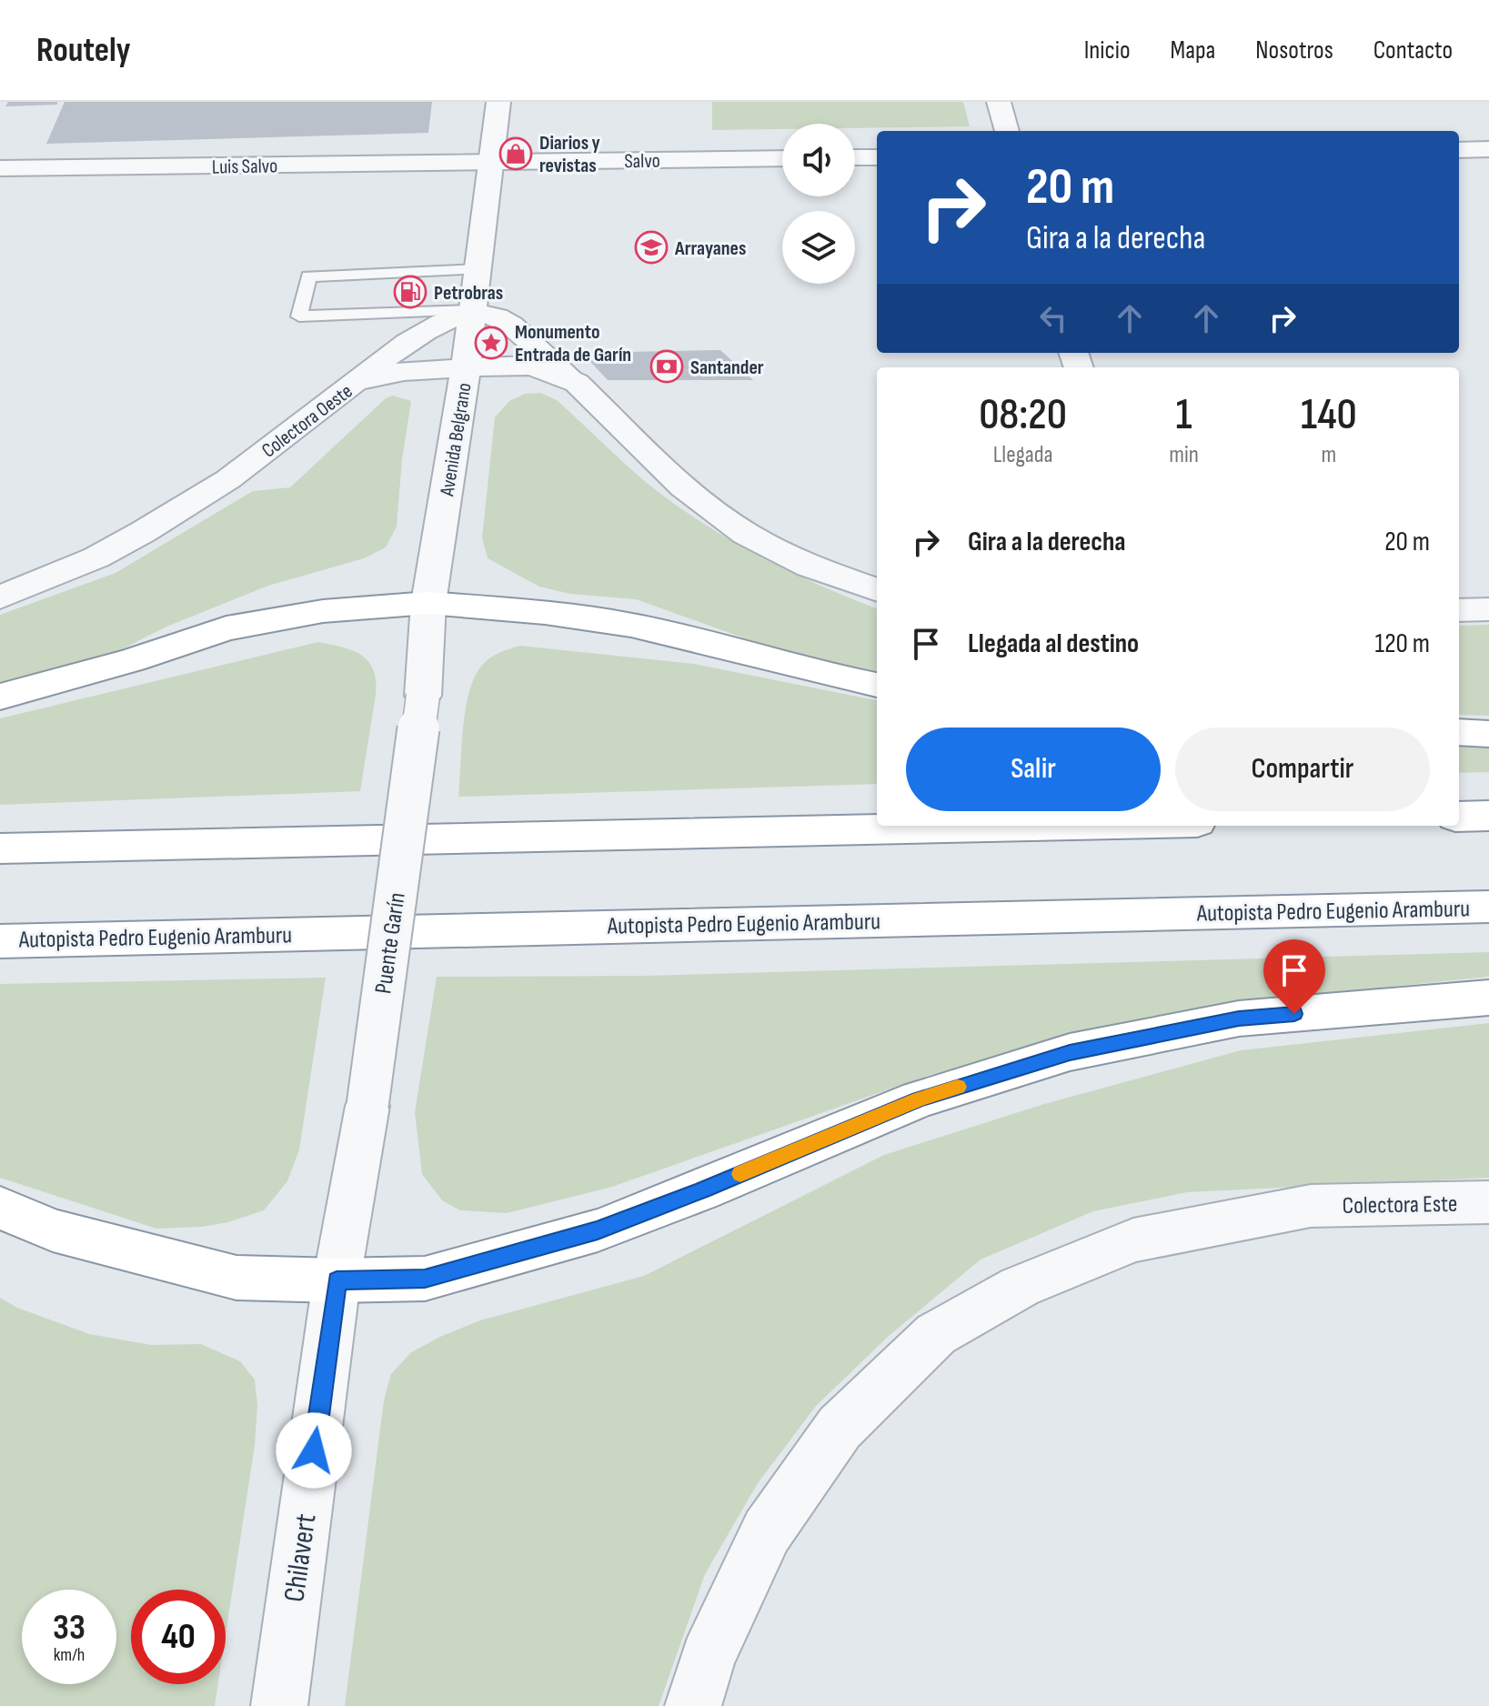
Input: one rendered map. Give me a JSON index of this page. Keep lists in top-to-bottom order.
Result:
{
  "streets": {
    "highway": ["Autopista Pedro Eugenio Aramburu"],
    "street": [
      "Salvo",
      "Luis Salvo",
      "Colectora Oeste",
      "Avenida Belgrano",
      "Puente Garín",
      "Colectora Este",
      "Chilavert"
    ]
  },
  "crossings": [
    ["Salvo", "Luis Salvo"],
    ["Salvo", "Avenida Belgrano"],
    ["Luis Salvo", "Avenida Belgrano"],
    ["Colectora Oeste", "Avenida Belgrano"],
    ["Avenida Belgrano", "Puente Garín"],
    ["Puente Garín", "Chilavert"]
  ],
  "places": {
    "shop": ["Diarios y revistas"],
    "school or university": ["Arrayanes"],
    "fuel station": ["Petrobras"],
    "place": ["Monumento Entrada de Garín"],
    "bank": ["Santander"]
  },
  "page": {
    "header": "Routely",
    "nav": [
      "Inicio",
      "Mapa",
      "Nosotros",
      "Contacto"
    ],
    "turn": ["20 m", "Gira a la derecha"],
    "eta": [
      "08:20",
      "Llegada",
      "1",
      "min",
      "140",
      "m"
    ],
    "list": [
      {
        "name": "Gira a la derecha",
        "value": "20 m"
      },
      {
        "name": "Llegada al destino",
        "value": "120 m"
      }
    ],
    "buttons": ["Salir", "Compartir"],
    "speed": "33 km/h",
    "limit": "40"
  }
}
